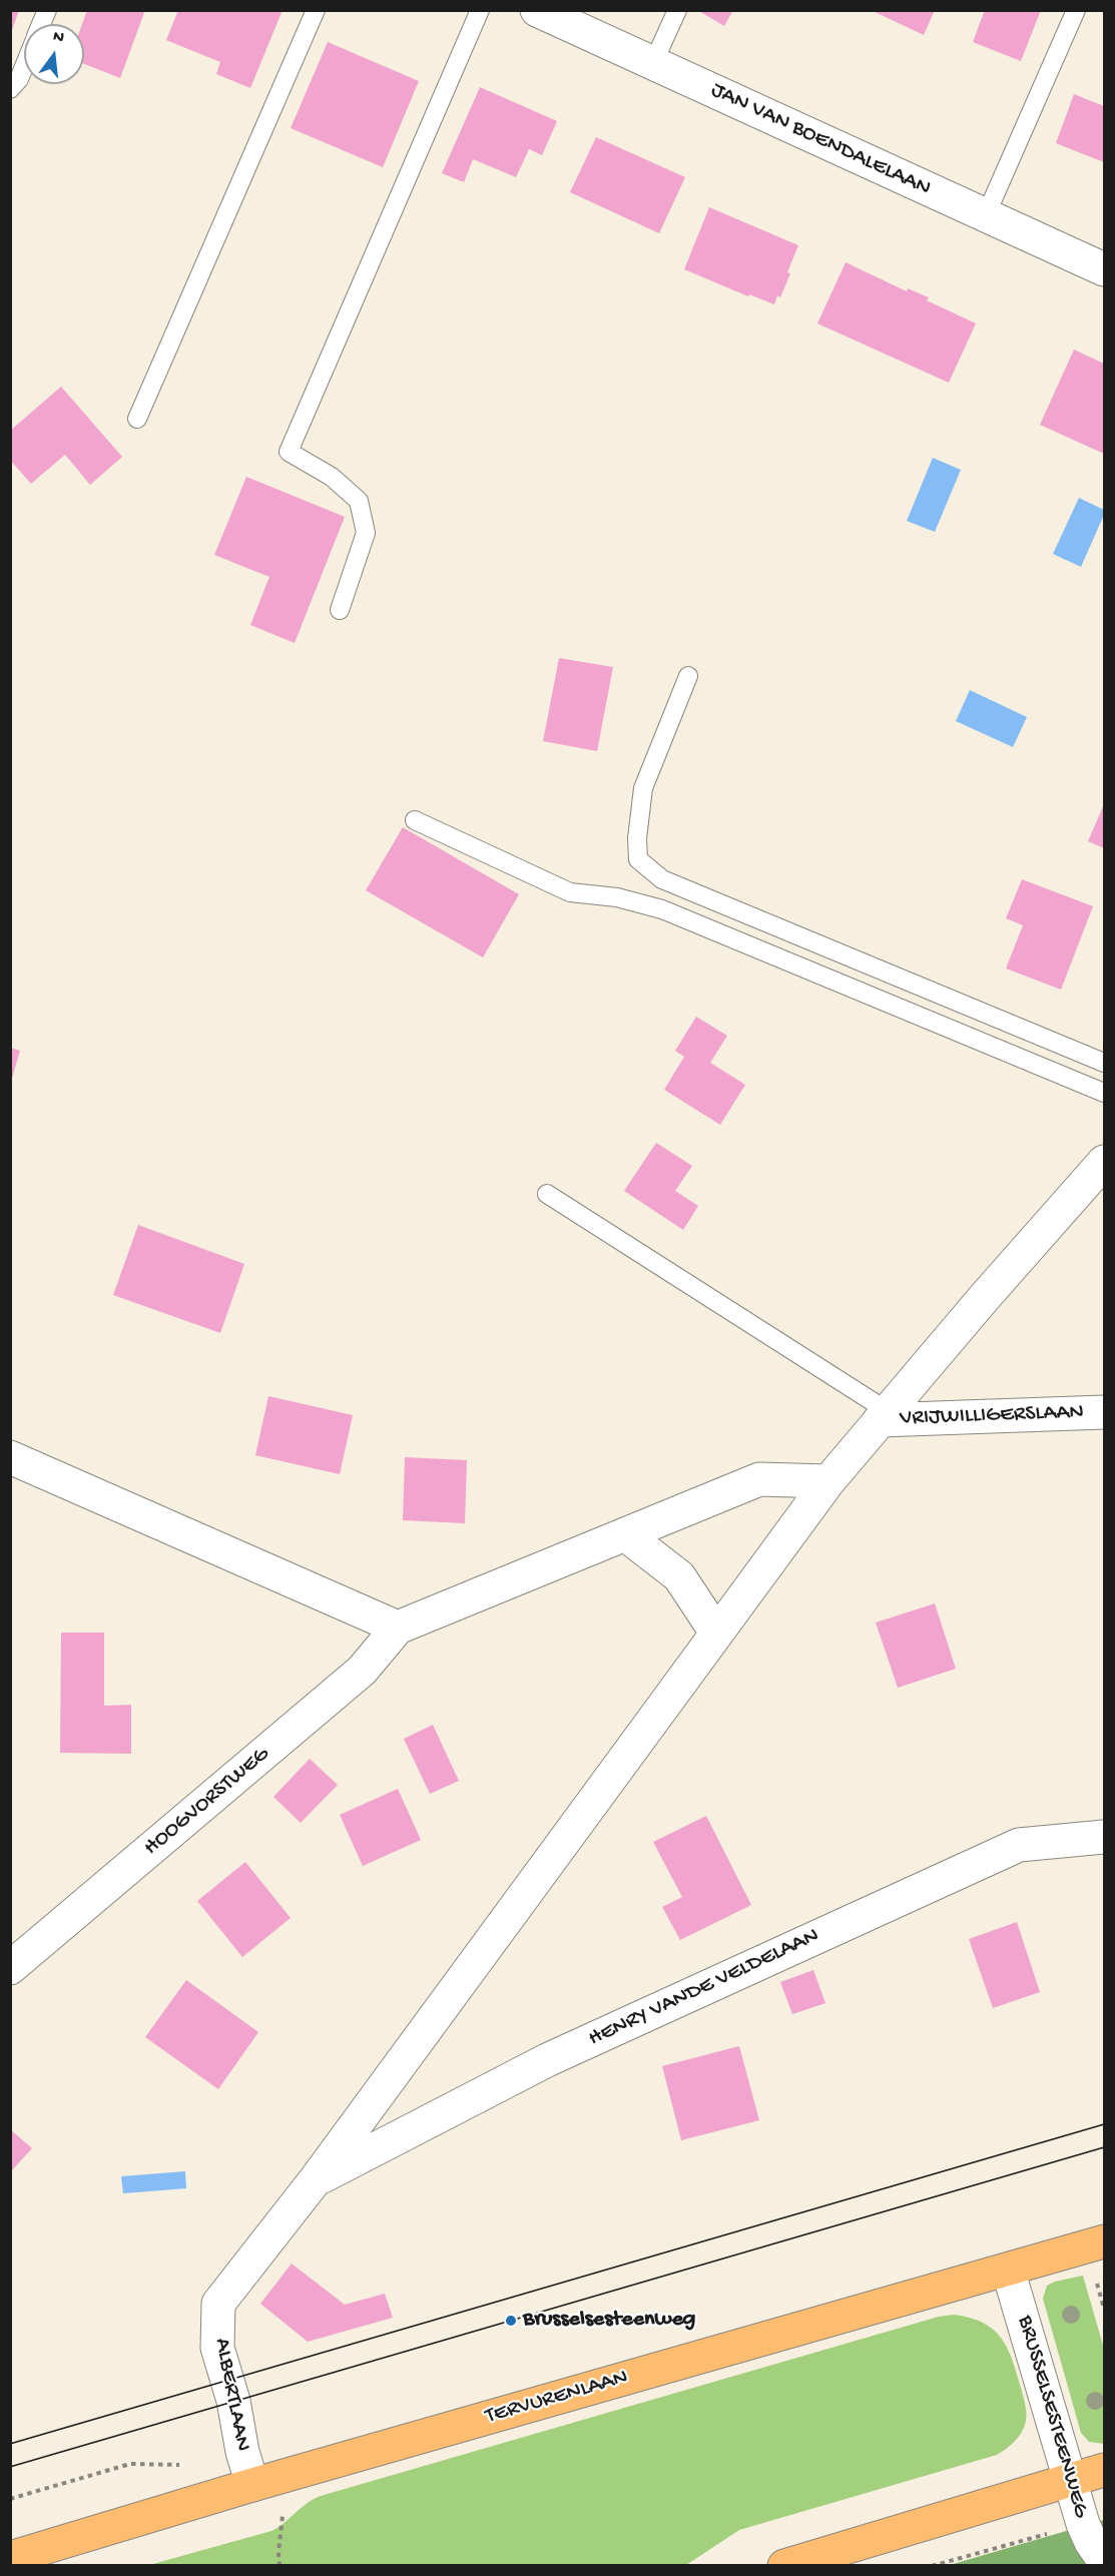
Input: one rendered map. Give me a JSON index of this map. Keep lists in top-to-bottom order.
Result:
{
  "streets": {
    "main road": ["TERVURENLAAN"],
    "street": [
      "JAN VAN BOENDALELAAN",
      "VRIJWILLIGERSLAAN",
      "HOOGVORSTWEG",
      "HENRY VANDE VELDELAAN",
      "ALBERTLAAN",
      "BRUSSELSESTEENWEG"
    ]
  },
  "crossings": [
    ["HENRY VANDE VELDELAAN", "ALBERTLAAN"],
    ["ALBERTLAAN", "TERVURENLAAN"],
    ["TERVURENLAAN", "BRUSSELSESTEENWEG"]
  ],
  "places": ["Brusselsesteenweg"],
  "north": "top"
}
